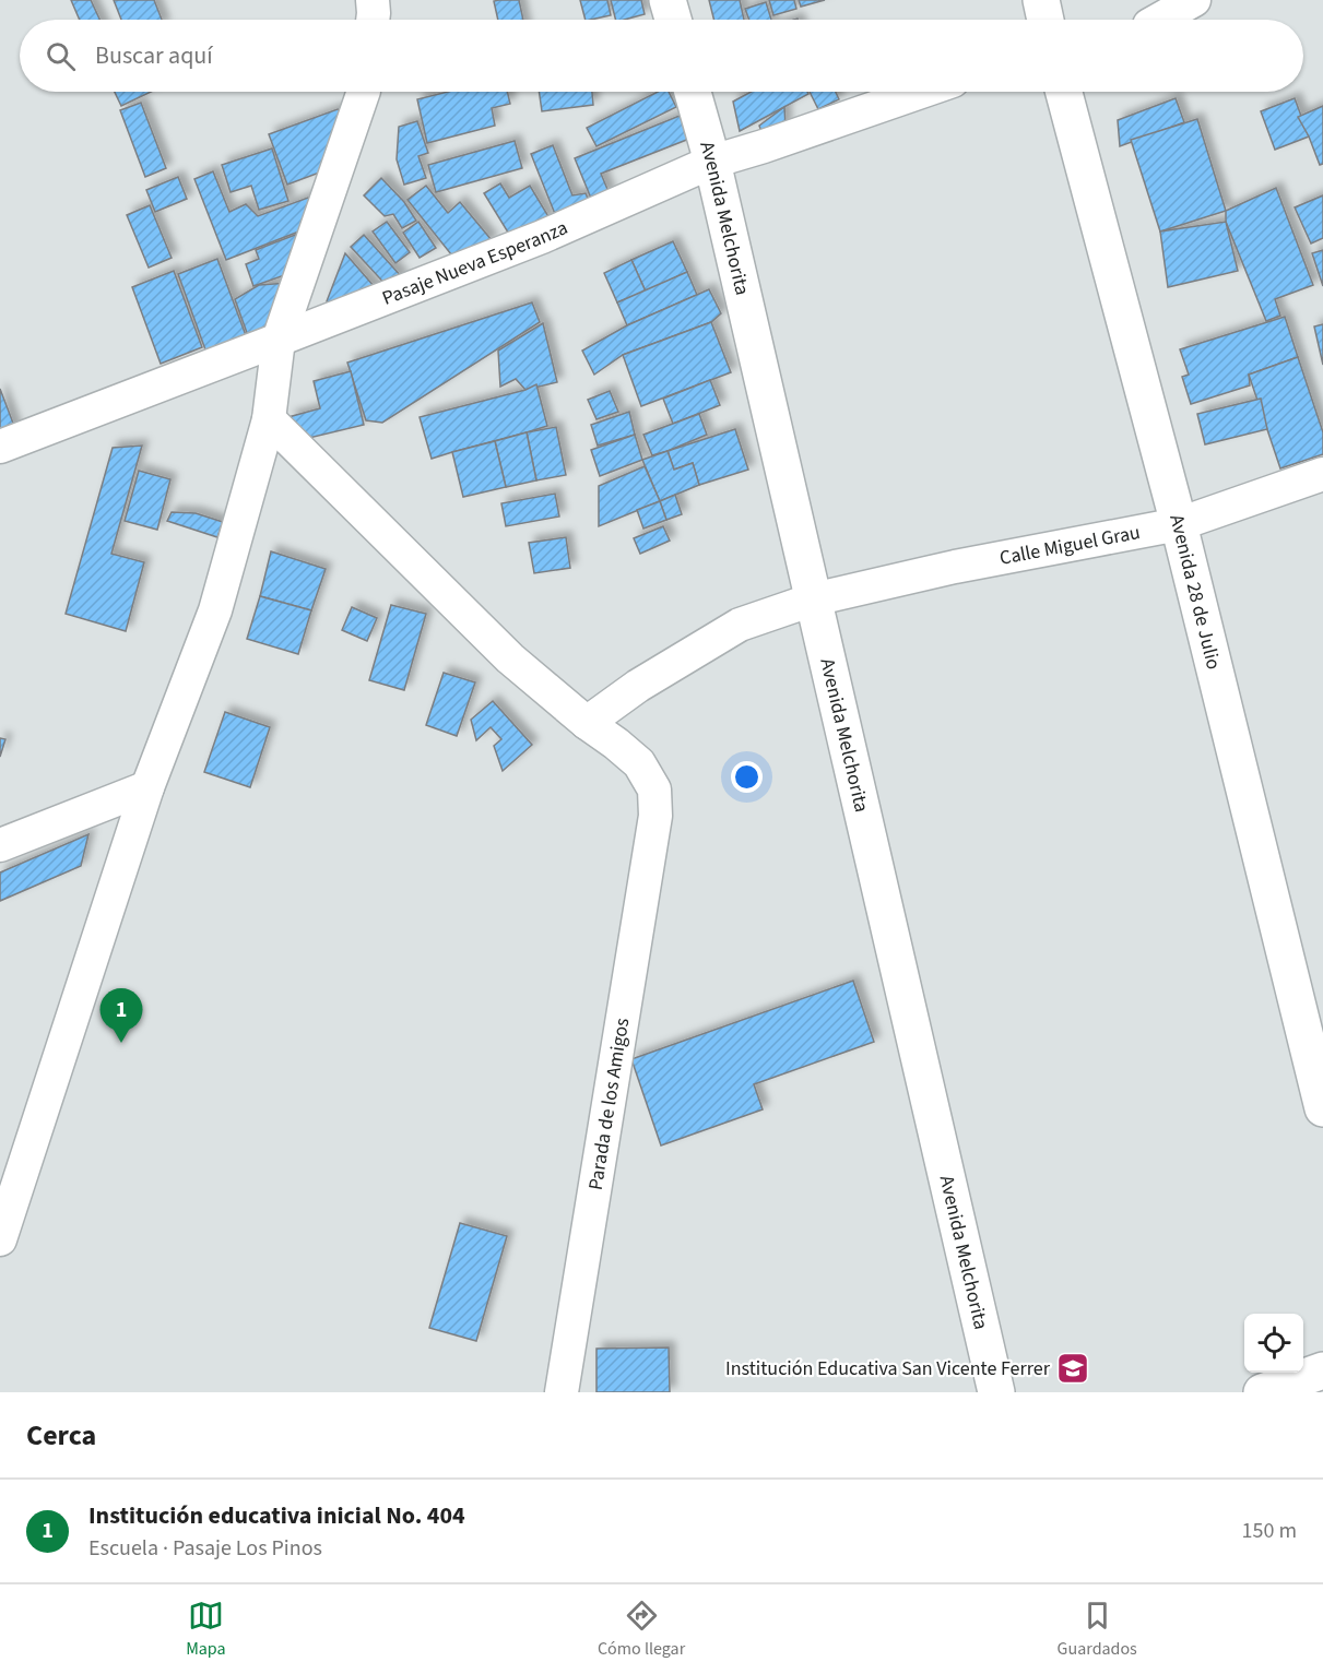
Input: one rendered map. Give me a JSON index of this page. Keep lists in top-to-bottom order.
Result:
{
  "streets": {
    "main road": ["Avenida Melchorita", "Avenida 28 de Julio"],
    "street": ["Pasaje Nueva Esperanza", "Calle Miguel Grau", "Parada de los Amigos"]
  },
  "crossings": [
    ["Avenida Melchorita", "Pasaje Nueva Esperanza"],
    ["Avenida Melchorita", "Calle Miguel Grau"],
    ["Calle Miguel Grau", "Avenida 28 de Julio"],
    ["Calle Miguel Grau", "Parada de los Amigos"]
  ],
  "places": {
    "school or university": ["Institución Educativa San Vicente Ferrer"]
  },
  "page": {
    "search": "Buscar aquí",
    "pins": "1",
    "heading": "Cerca",
    "list": [
      {
        "mark": "1",
        "name": "Institución educativa inicial No. 404",
        "note": "Escuela · Pasaje Los Pinos",
        "value": "150 m"
      }
    ],
    "nav": ["Mapa", "Cómo llegar", "Guardados"]
  }
}
